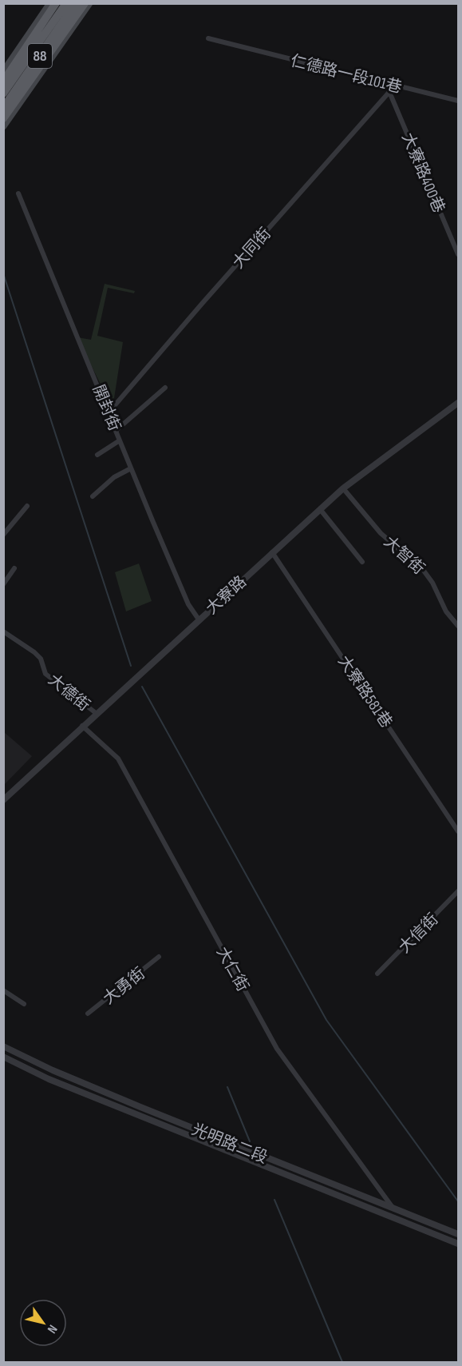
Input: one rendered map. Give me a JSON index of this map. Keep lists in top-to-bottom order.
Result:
{
  "streets": {
    "highway": ["88"],
    "street": [
      "仁德路一段101巷",
      "大寮路400巷",
      "大同街",
      "開封街",
      "大智街",
      "大寮路",
      "大寮路581巷",
      "大德街",
      "大信街",
      "大仁街",
      "大勇街",
      "光明路二段"
    ]
  },
  "crossings": [
    ["仁德路一段101巷", "大同街"],
    ["大寮路400巷", "大同街"],
    ["大同街", "開封街"],
    ["開封街", "大寮路"],
    ["大智街", "大寮路"],
    ["大寮路", "大寮路581巷"],
    ["大寮路", "大德街"],
    ["大寮路", "大仁街"],
    ["大仁街", "光明路二段"]
  ],
  "north": "bottom right"
}
